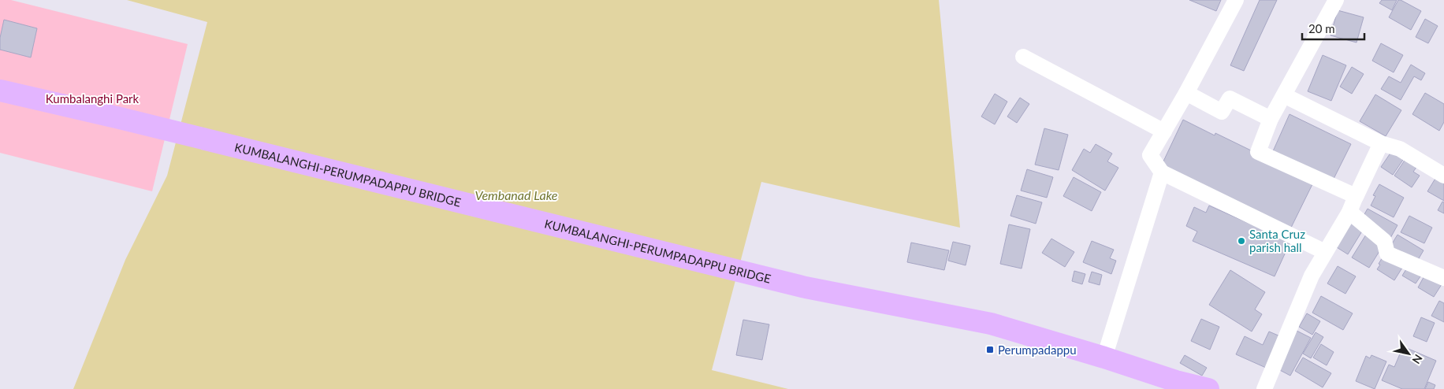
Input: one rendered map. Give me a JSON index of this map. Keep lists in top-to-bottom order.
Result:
{
  "streets": {
    "main road": ["KUMBALANGHI-PERUMPADAPPU BRIDGE"]
  },
  "water": ["Vembanad Lake"],
  "parks": ["Kumbalanghi Park"],
  "places": {
    "other": ["Santa Cruz parish hall"],
    "transit": ["Perumpadappu"]
  },
  "scale_bar": "20 m",
  "north": "bottom right"
}
